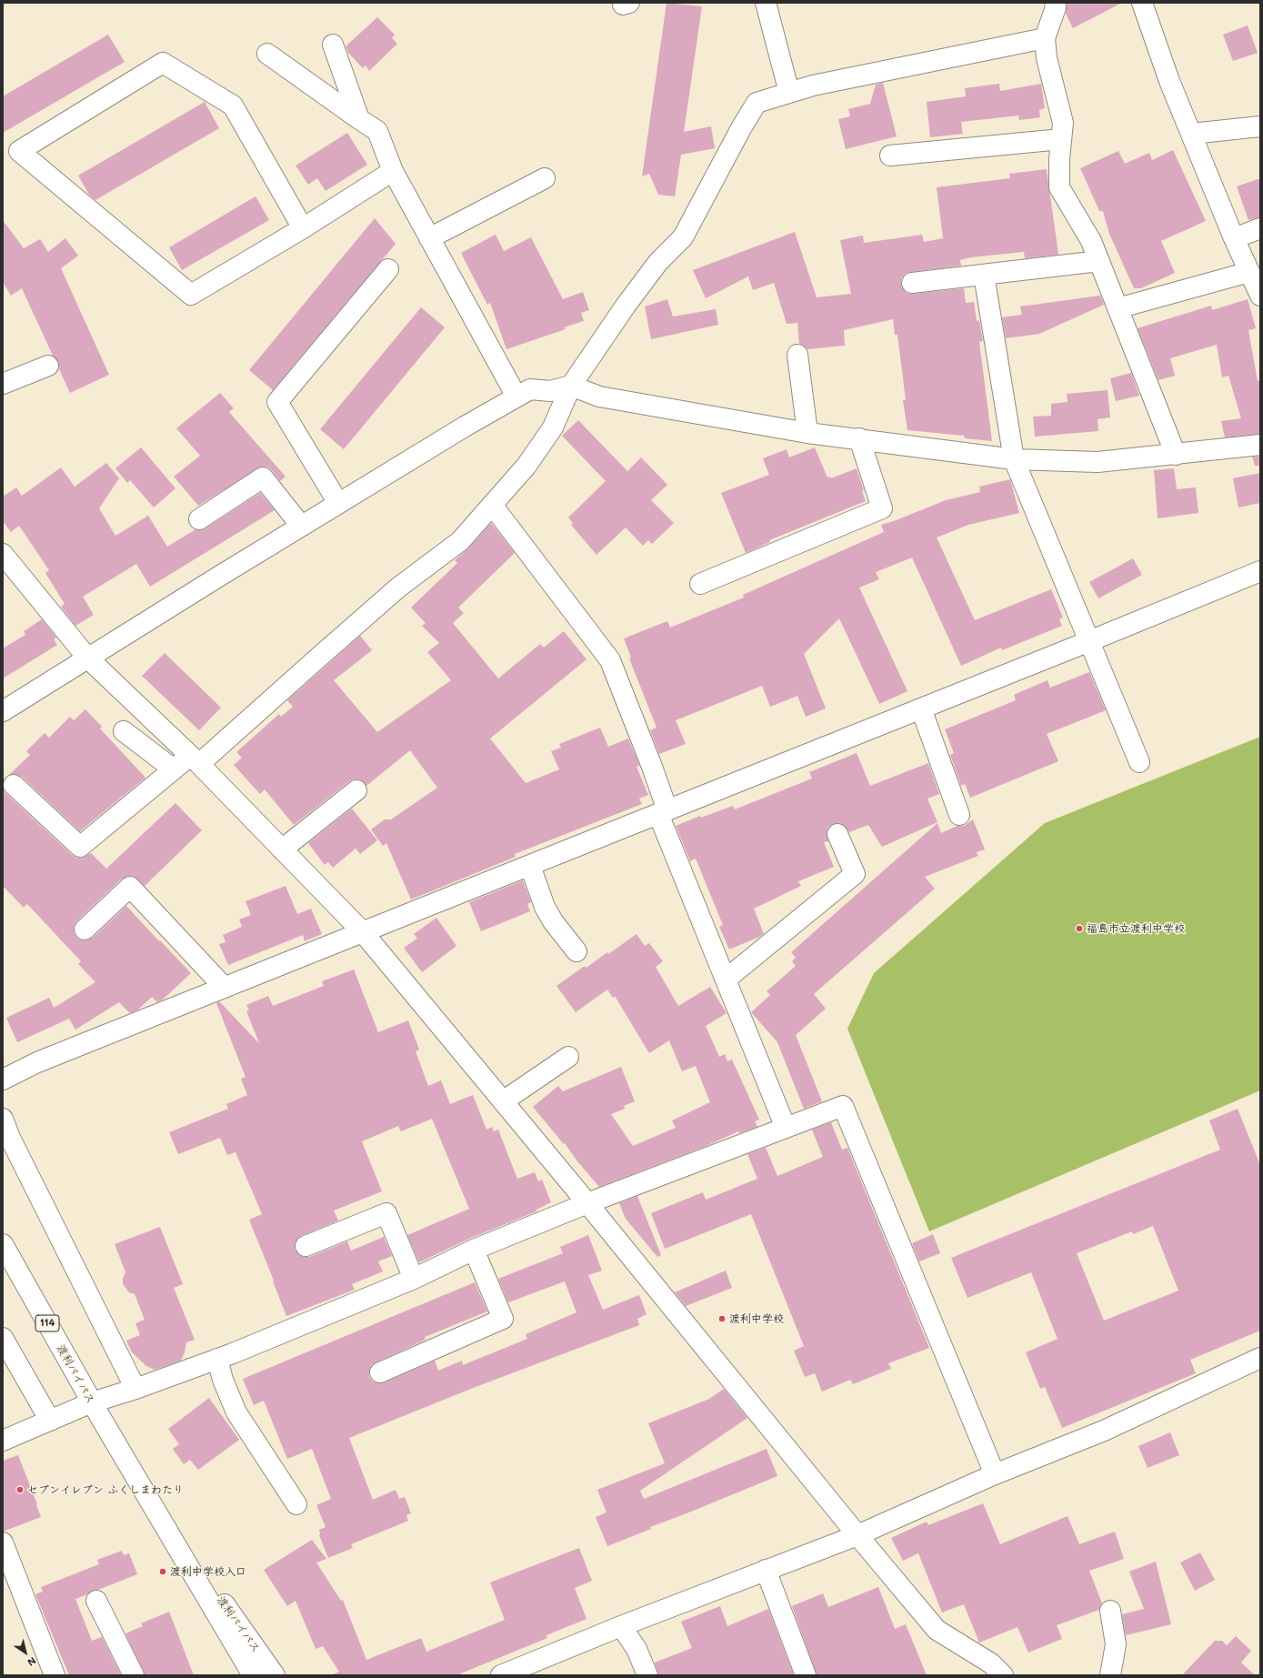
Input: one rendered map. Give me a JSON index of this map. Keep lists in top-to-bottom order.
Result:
{
  "streets": {
    "main road": ["114", "渡利バイパス"]
  },
  "places": [
    "福島市立渡利中学校",
    "渡利中学校",
    "セブンイレブン ふくしまわたり",
    "渡利中学校入口"
  ],
  "north": "bottom right"
}
